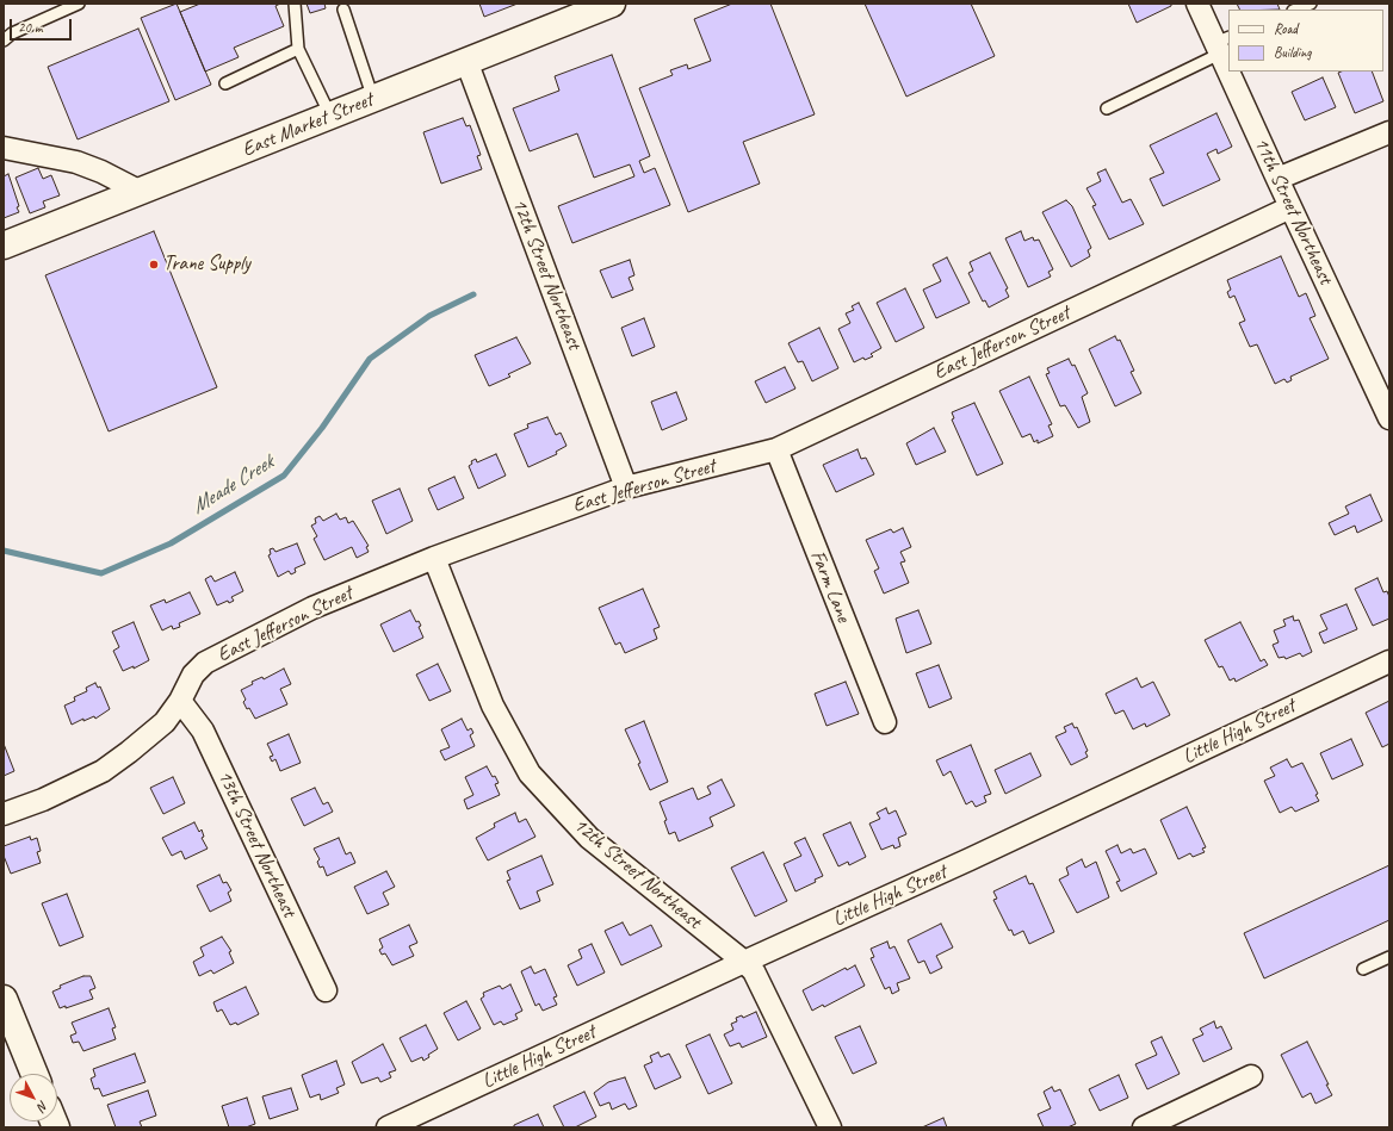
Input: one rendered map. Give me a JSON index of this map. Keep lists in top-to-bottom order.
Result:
{
  "streets": {
    "main road": ["East Market Street"],
    "street": [
      "11th Street Northeast",
      "12th Street Northeast",
      "East Jefferson Street",
      "Farm Lane",
      "Little High Street",
      "13th Street Northeast"
    ]
  },
  "crossings": [
    ["East Market Street", "12th Street Northeast"],
    ["11th Street Northeast", "East Jefferson Street"],
    ["12th Street Northeast", "East Jefferson Street"],
    ["12th Street Northeast", "Little High Street"],
    ["East Jefferson Street", "Farm Lane"],
    ["East Jefferson Street", "13th Street Northeast"]
  ],
  "water": ["Meade Creek"],
  "places": ["Trane Supply"],
  "legend": ["Road", "Building"],
  "scale_bar": "20 m",
  "north": "bottom right"
}
